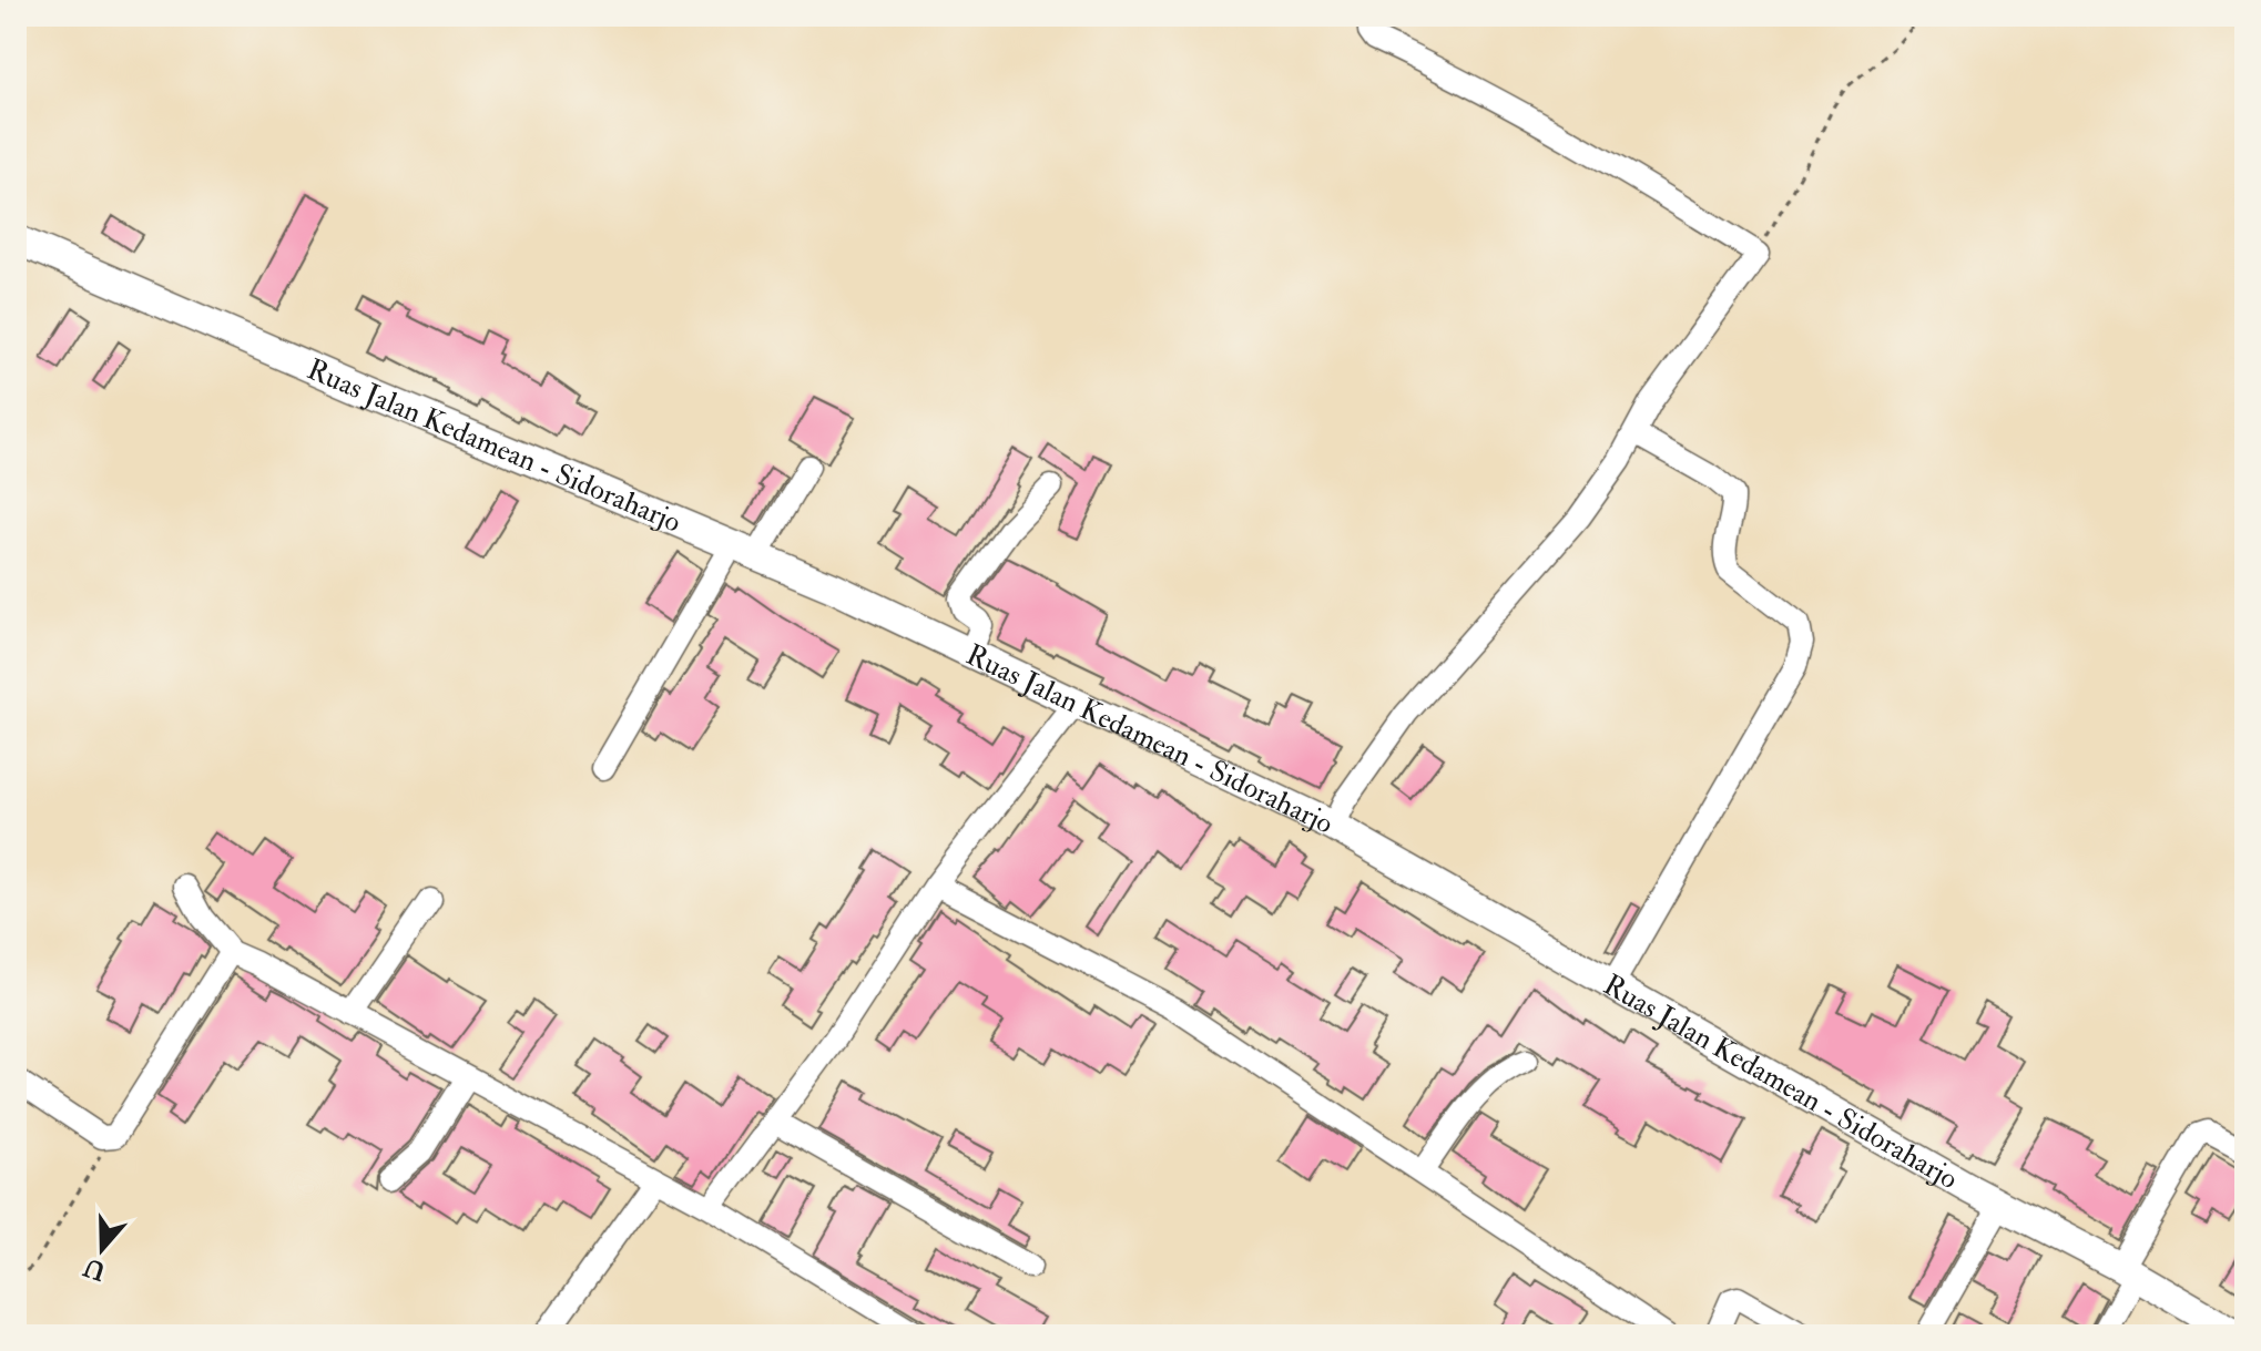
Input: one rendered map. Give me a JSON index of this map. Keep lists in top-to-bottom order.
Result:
{
  "streets": {
    "main road": ["Ruas Jalan Kedamean - Sidoraharjo"]
  },
  "north": "bottom"
}
